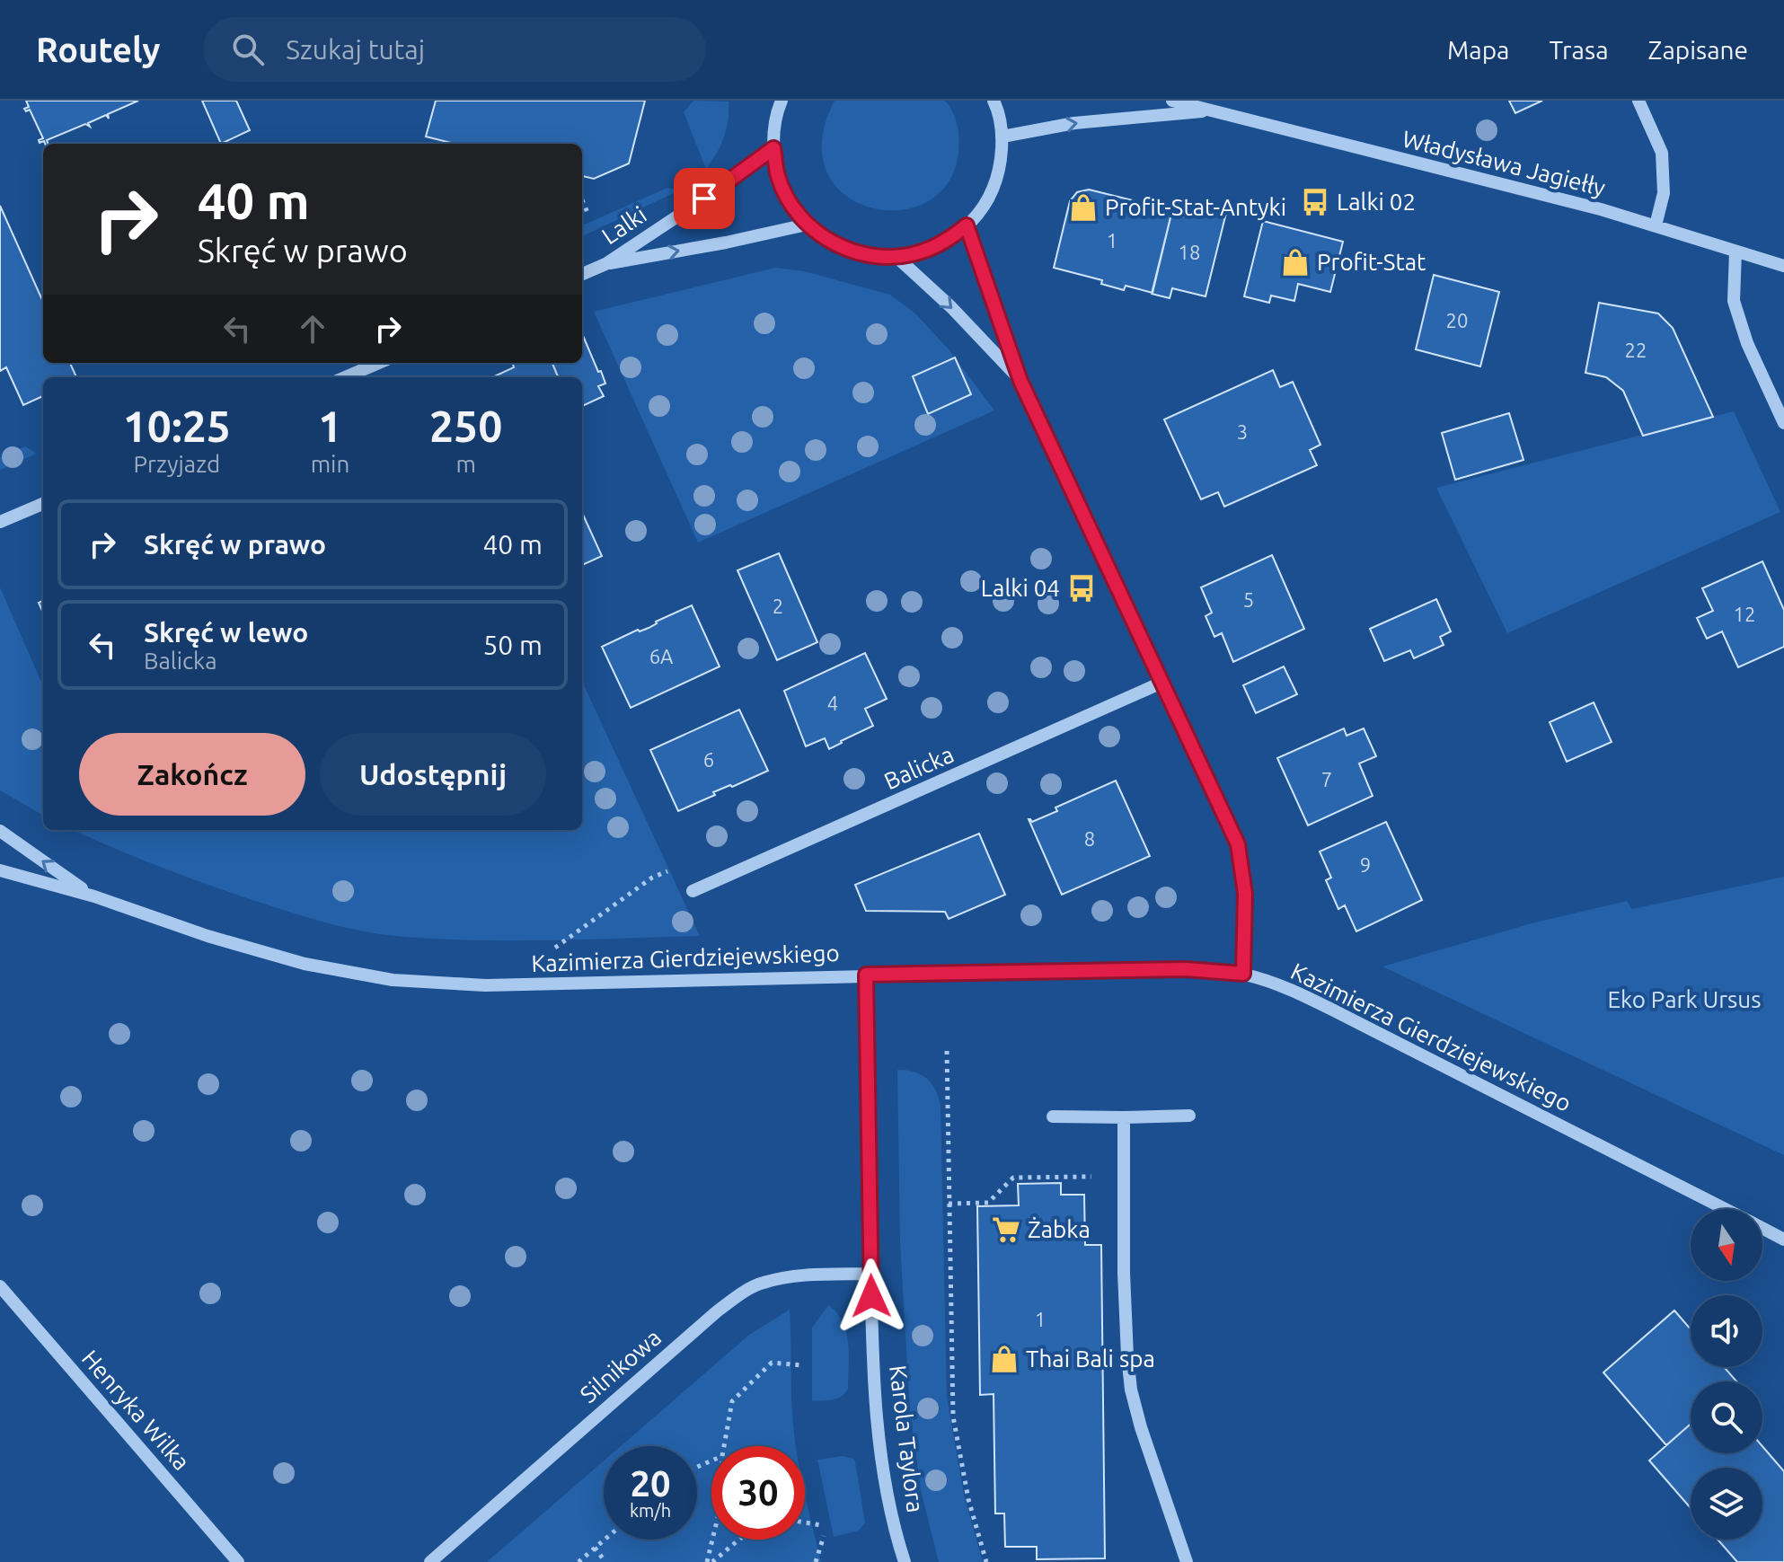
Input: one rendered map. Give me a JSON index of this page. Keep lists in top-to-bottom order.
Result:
{
  "streets": {
    "street": [
      "Władysława Jagiełły",
      "Lalki",
      "Balicka",
      "Kazimierza Gierdziejewskiego",
      "Silnikowa",
      "Henryka Wilka",
      "Karola Taylora"
    ]
  },
  "crossings": [
    ["Kazimierza Gierdziejewskiego", "Karola Taylora"],
    ["Silnikowa", "Karola Taylora"]
  ],
  "parks": ["Eko Park Ursus"],
  "places": {
    "bus stop": ["Lalki 02", "Lalki 04"],
    "shop": ["Profit-Stat-Antyki", "Profit-Stat", "Thai Bali spa"],
    "supermarket": ["Żabka"]
  },
  "house_numbers": [
    "1",
    "18",
    "20",
    "22",
    "3",
    "5",
    "2",
    "12",
    "6A",
    "4",
    "6",
    "7",
    "8",
    "9",
    "1"
  ],
  "north": "bottom",
  "page": {
    "header": "Routely",
    "search": "Szukaj tutaj",
    "nav": ["Mapa", "Trasa", "Zapisane"],
    "turn": ["40 m", "Skręć w prawo"],
    "eta": [
      "10:25",
      "Przyjazd",
      "1",
      "min",
      "250",
      "m"
    ],
    "list": [
      {
        "name": "Skręć w prawo",
        "value": "40 m"
      },
      {
        "name": "Skręć w lewo",
        "note": "Balicka",
        "value": "50 m"
      }
    ],
    "buttons": ["Zakończ", "Udostępnij"],
    "speed": "20 km/h",
    "limit": "30"
  }
}
